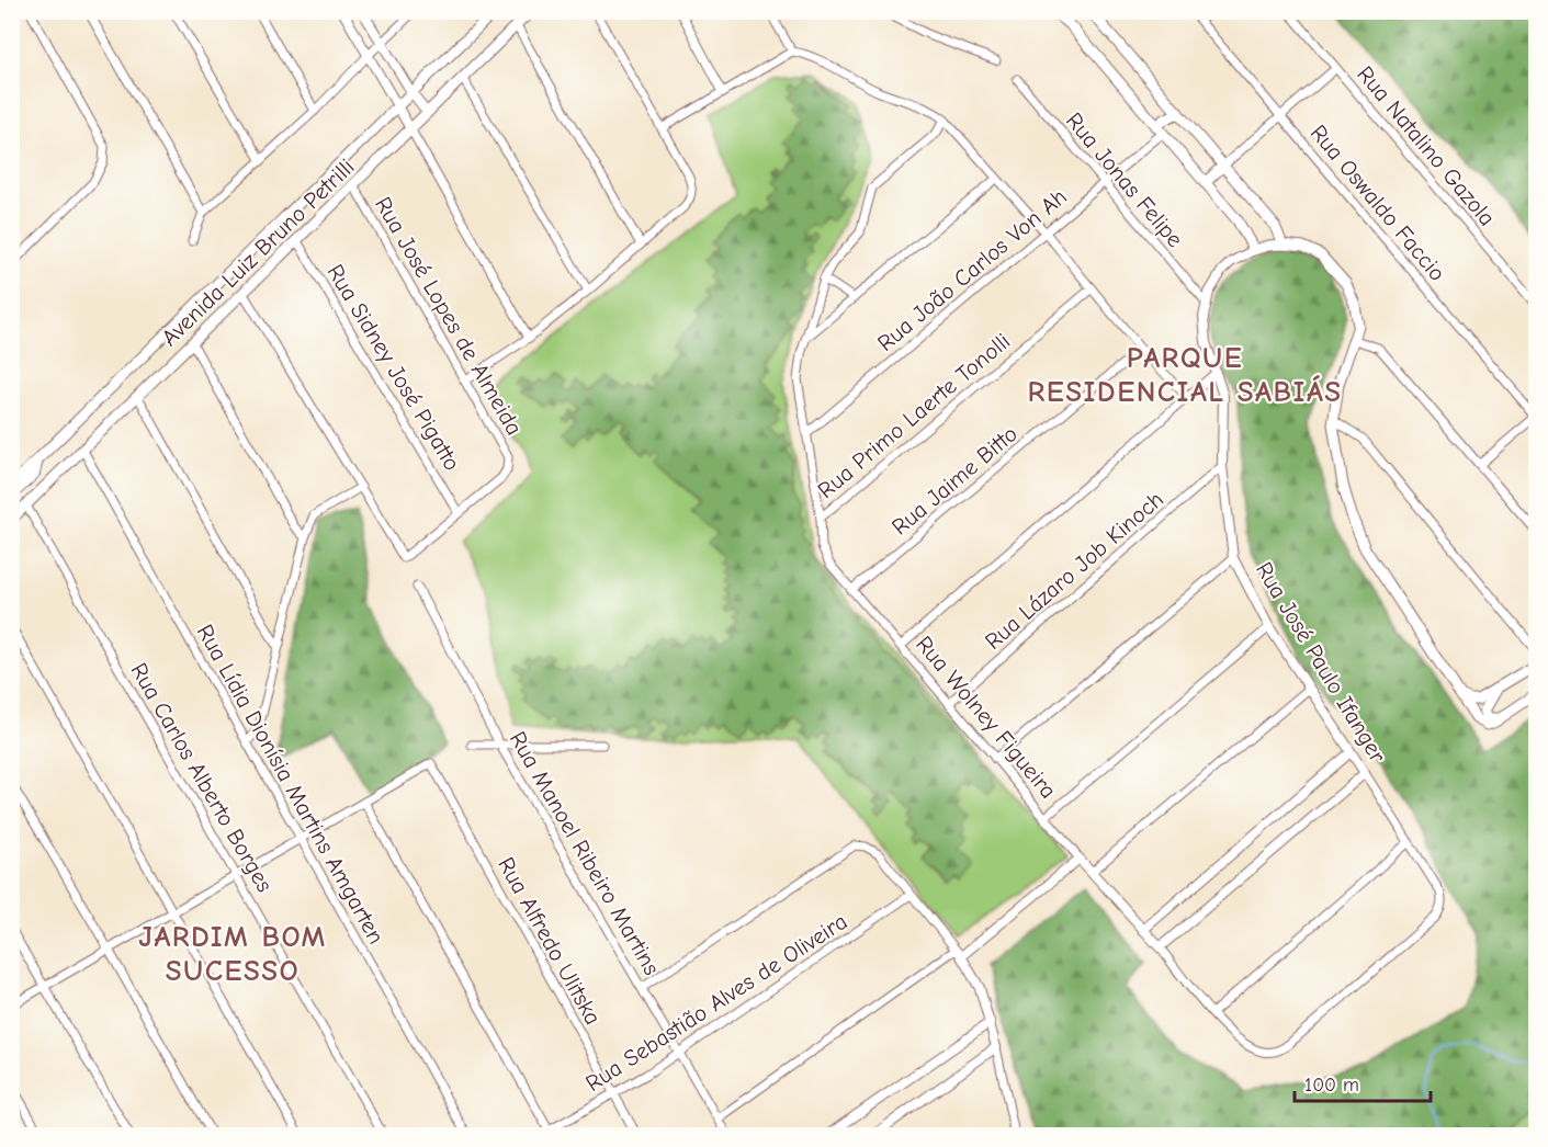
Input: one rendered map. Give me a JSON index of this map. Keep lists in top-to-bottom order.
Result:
{
  "streets": {
    "main road": ["Avenida Luiz Bruno Petrilli"],
    "street": [
      "Rua Natalino Gazola",
      "Rua Jonas Felipe",
      "Rua Oswaldo Faccio",
      "Rua João Carlos Von Ah",
      "Rua José Lopes de Almeida",
      "Rua Sidney José Pigatto",
      "Rua Primo Laerte Tonolli",
      "Rua Jaime Bitto",
      "Rua Lázaro Job Kinoch",
      "Rua José Paulo Ifanger",
      "Rua Wolney Figueira",
      "Rua Carlos Alberto Borges",
      "Rua Lídia Dionísia Martins Amgarten",
      "Rua Manoel Ribeiro Martins",
      "Rua Alfredo Ulitska",
      "Rua Sebastião Alves de Oliveira"
    ]
  },
  "crossings": [
    ["Rua Jonas Felipe", "Rua João Carlos Von Ah"],
    ["Rua Jonas Felipe", "Rua José Paulo Ifanger"],
    ["Avenida Luiz Bruno Petrilli", "Rua José Lopes de Almeida"],
    ["Avenida Luiz Bruno Petrilli", "Rua Sidney José Pigatto"],
    ["Avenida Luiz Bruno Petrilli", "Rua Carlos Alberto Borges"],
    ["Avenida Luiz Bruno Petrilli", "Rua Lídia Dionísia Martins Amgarten"],
    ["Rua João Carlos Von Ah", "Rua Wolney Figueira"],
    ["Rua José Lopes de Almeida", "Rua Sidney José Pigatto"],
    ["Rua Primo Laerte Tonolli", "Rua Wolney Figueira"],
    ["Rua Jaime Bitto", "Rua Wolney Figueira"],
    ["Rua Lázaro Job Kinoch", "Rua José Paulo Ifanger"],
    ["Rua Lázaro Job Kinoch", "Rua Wolney Figueira"],
    ["Rua José Paulo Ifanger", "Rua Wolney Figueira"],
    ["Rua Manoel Ribeiro Martins", "Rua Sebastião Alves de Oliveira"],
    ["Rua Alfredo Ulitska", "Rua Sebastião Alves de Oliveira"]
  ],
  "districts": ["PARQUE RESIDENCIAL SABIÁS", "JARDIM BOM SUCESSO"],
  "scale_bar": "100 m"
}
